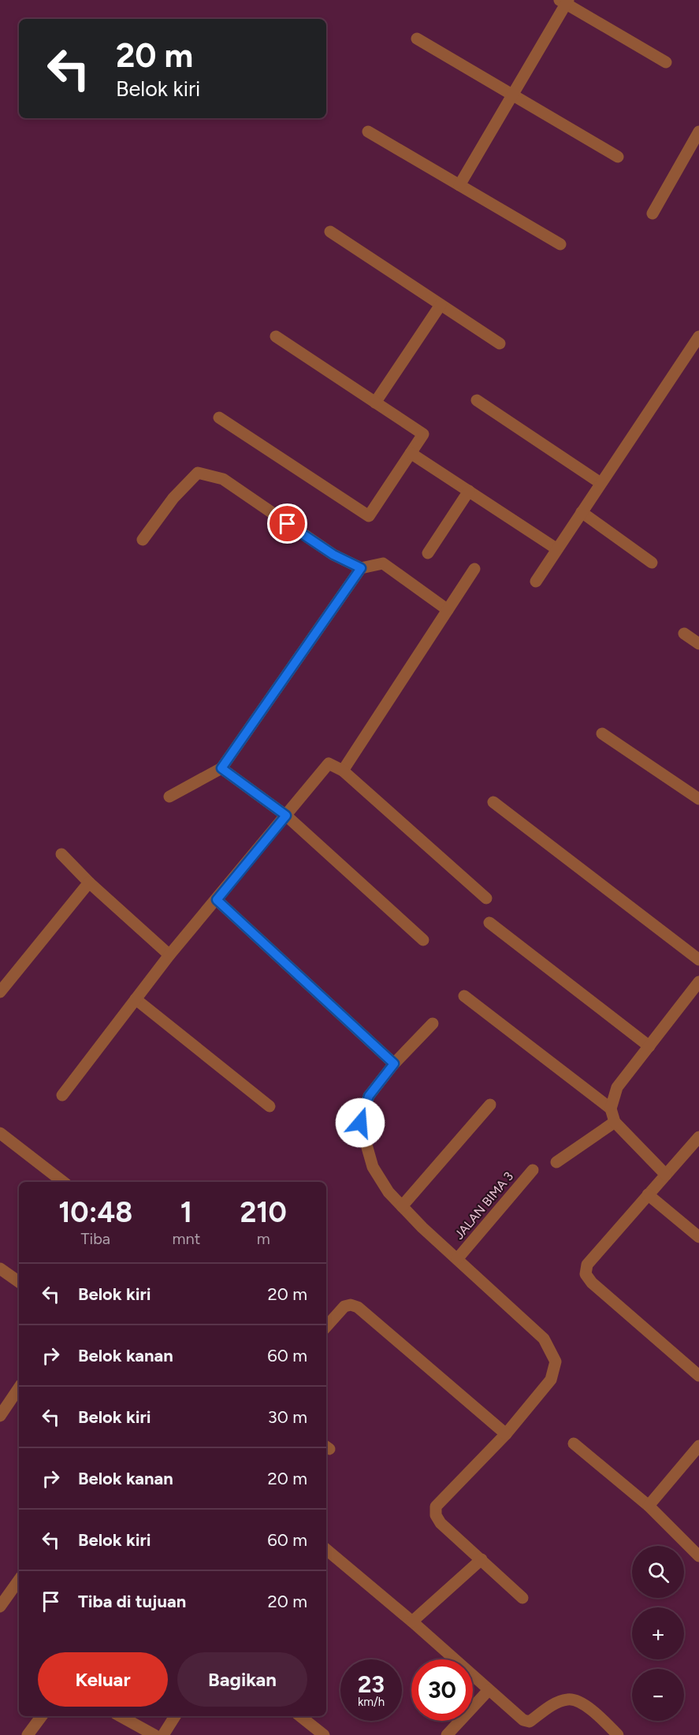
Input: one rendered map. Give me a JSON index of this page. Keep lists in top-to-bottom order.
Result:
{
  "streets": {
    "street": ["JALAN BIMA 3"]
  },
  "page": {
    "turn": ["20 m", "Belok kiri"],
    "eta": [
      "10:48",
      "Tiba",
      "1",
      "mnt",
      "210",
      "m"
    ],
    "list": [
      {
        "name": "Belok kiri",
        "value": "20 m"
      },
      {
        "name": "Belok kanan",
        "value": "60 m"
      },
      {
        "name": "Belok kiri",
        "value": "30 m"
      },
      {
        "name": "Belok kanan",
        "value": "20 m"
      },
      {
        "name": "Belok kiri",
        "value": "60 m"
      },
      {
        "name": "Tiba di tujuan",
        "value": "20 m"
      }
    ],
    "map_buttons": ["+", "−"],
    "buttons": ["Keluar", "Bagikan"],
    "speed": "23 km/h",
    "limit": "30"
  }
}
